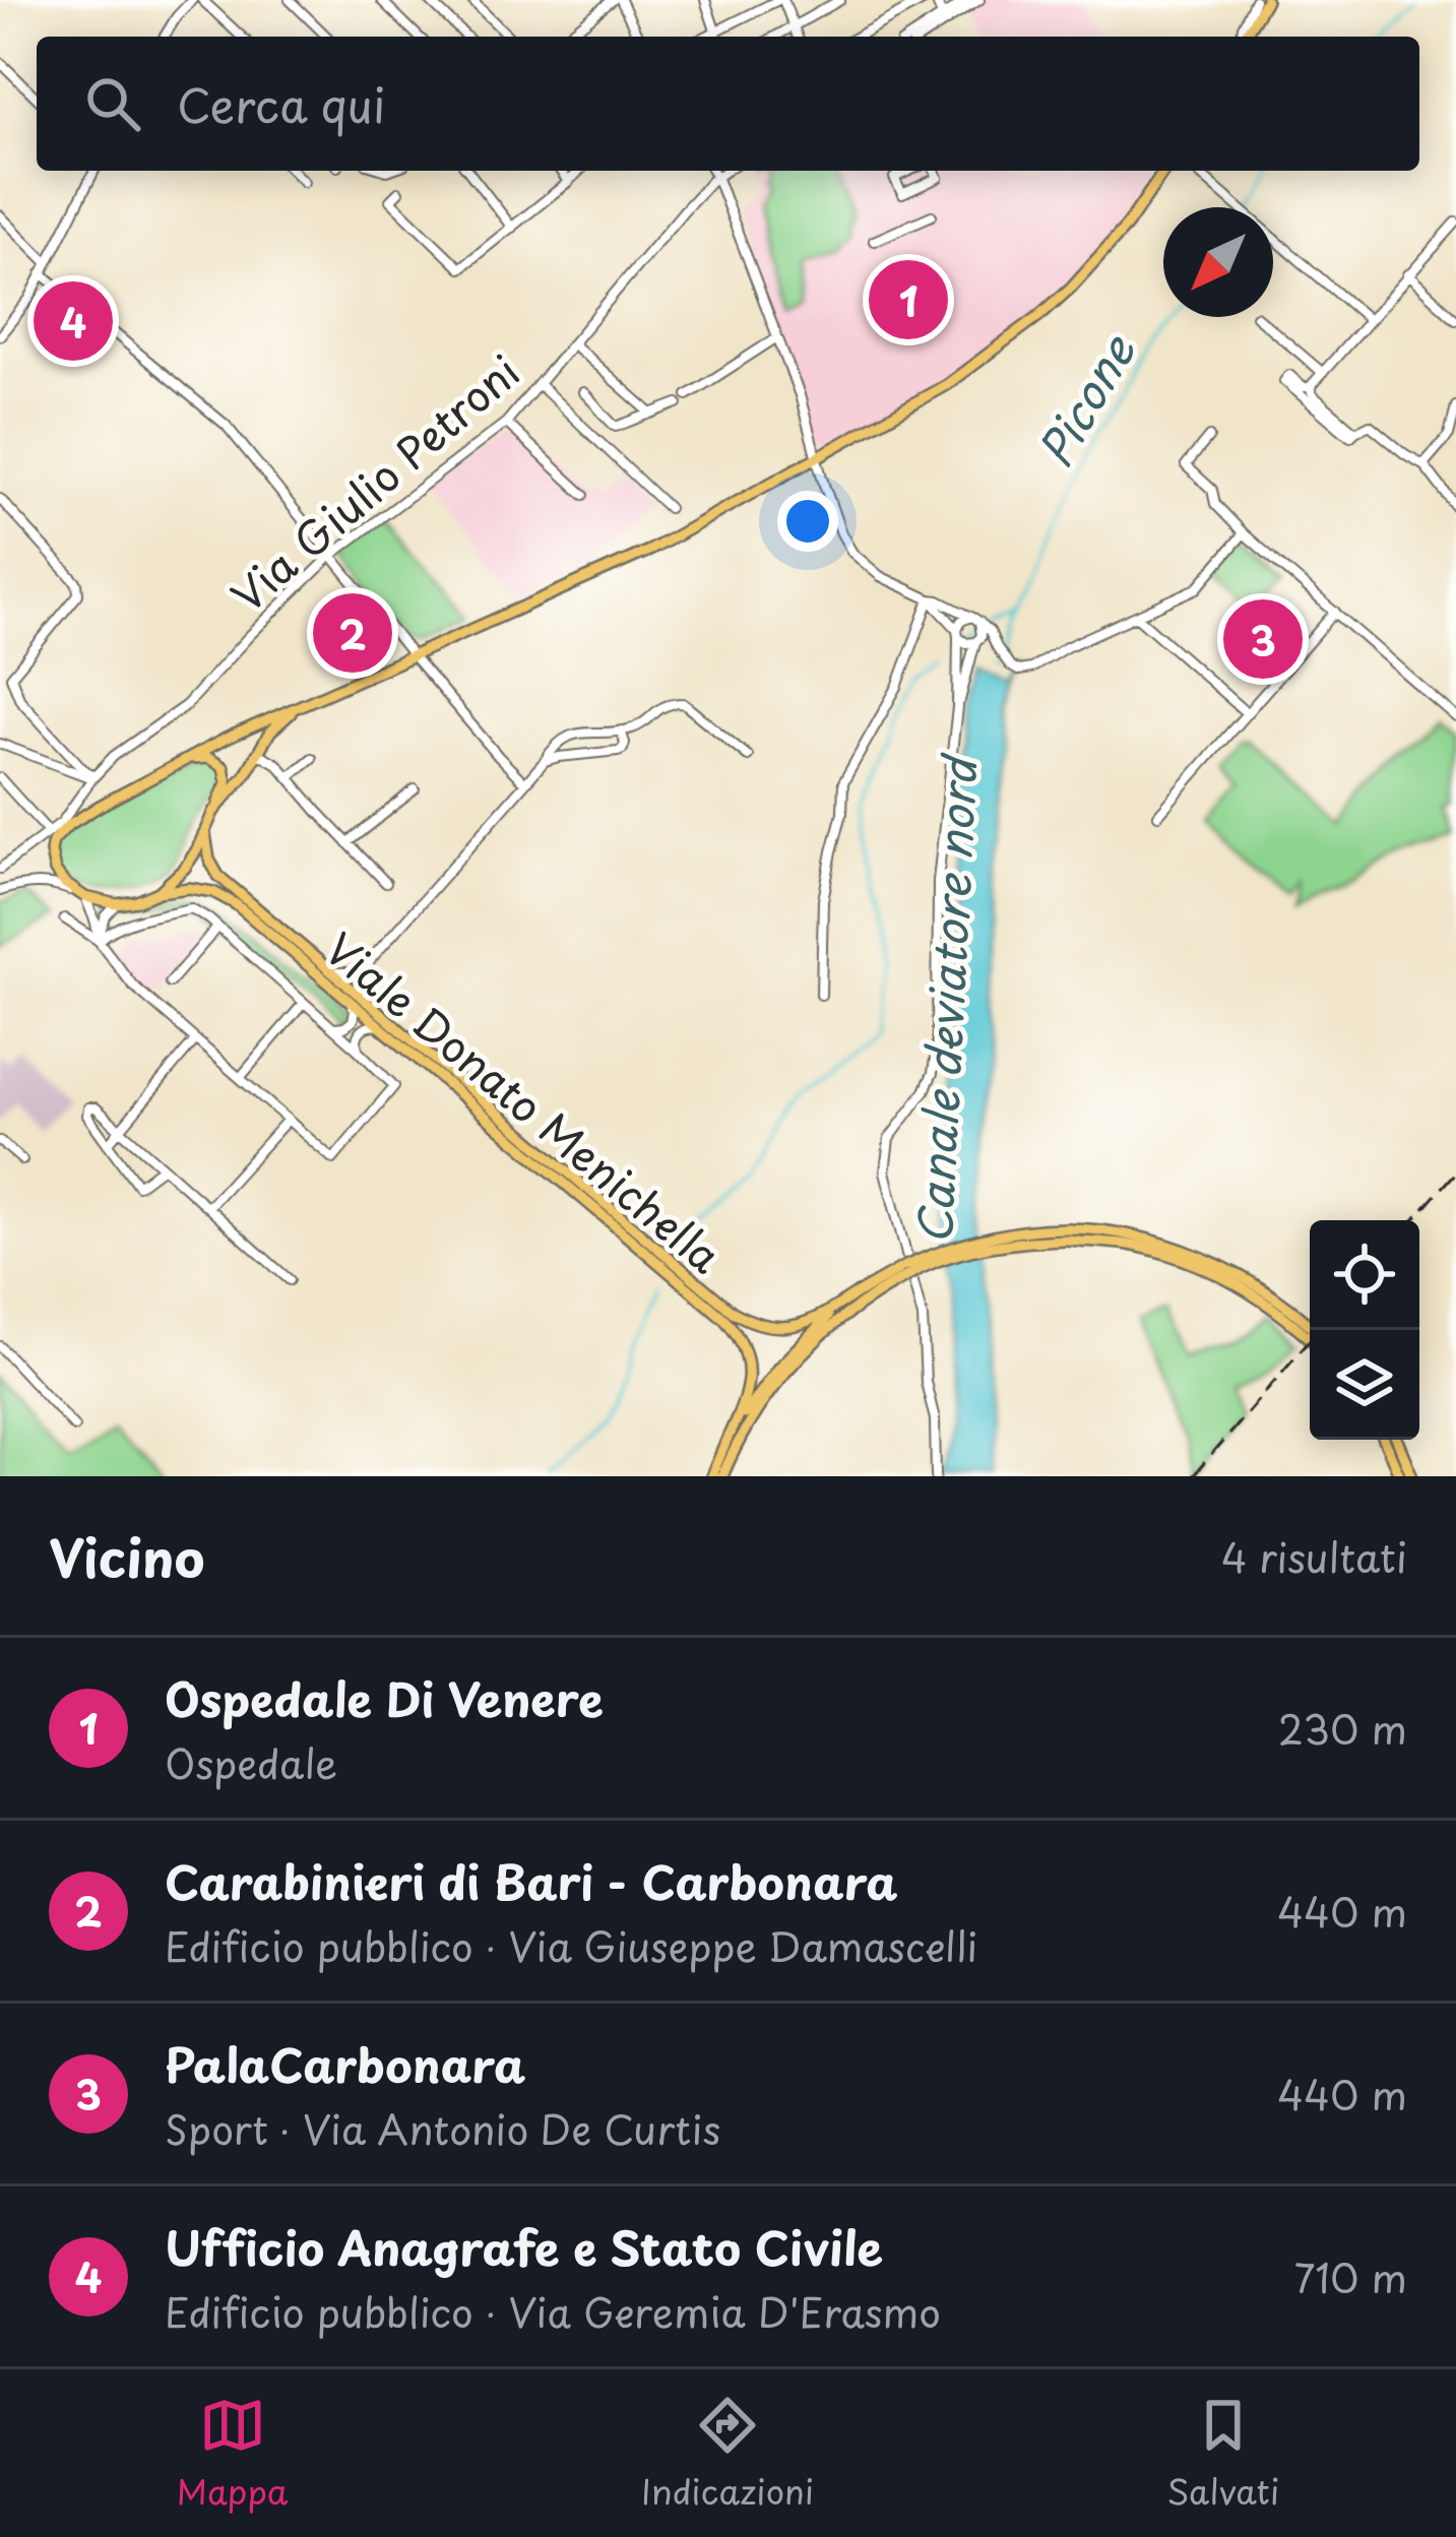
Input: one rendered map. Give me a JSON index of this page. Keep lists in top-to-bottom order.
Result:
{
  "streets": {
    "main road": ["Viale Donato Menichella"],
    "street": ["Via Giulio Petroni"]
  },
  "water": ["Picone", "Canale deviatore nord"],
  "north": "bottom left",
  "page": {
    "search": "Cerca qui",
    "pins": [
      "1",
      "4",
      "2",
      "3"
    ],
    "heading": ["Vicino", "4 risultati"],
    "list": [
      {
        "mark": "1",
        "name": "Ospedale Di Venere",
        "note": "Ospedale",
        "value": "230 m"
      },
      {
        "mark": "2",
        "name": "Carabinieri di Bari - Carbonara",
        "note": "Edificio pubblico · Via Giuseppe Damascelli",
        "value": "440 m"
      },
      {
        "mark": "3",
        "name": "PalaCarbonara",
        "note": "Sport · Via Antonio De Curtis",
        "value": "440 m"
      },
      {
        "mark": "4",
        "name": "Ufficio Anagrafe e Stato Civile",
        "note": "Edificio pubblico · Via Geremia D'Erasmo",
        "value": "710 m"
      }
    ],
    "nav": ["Mappa", "Indicazioni", "Salvati"]
  }
}
